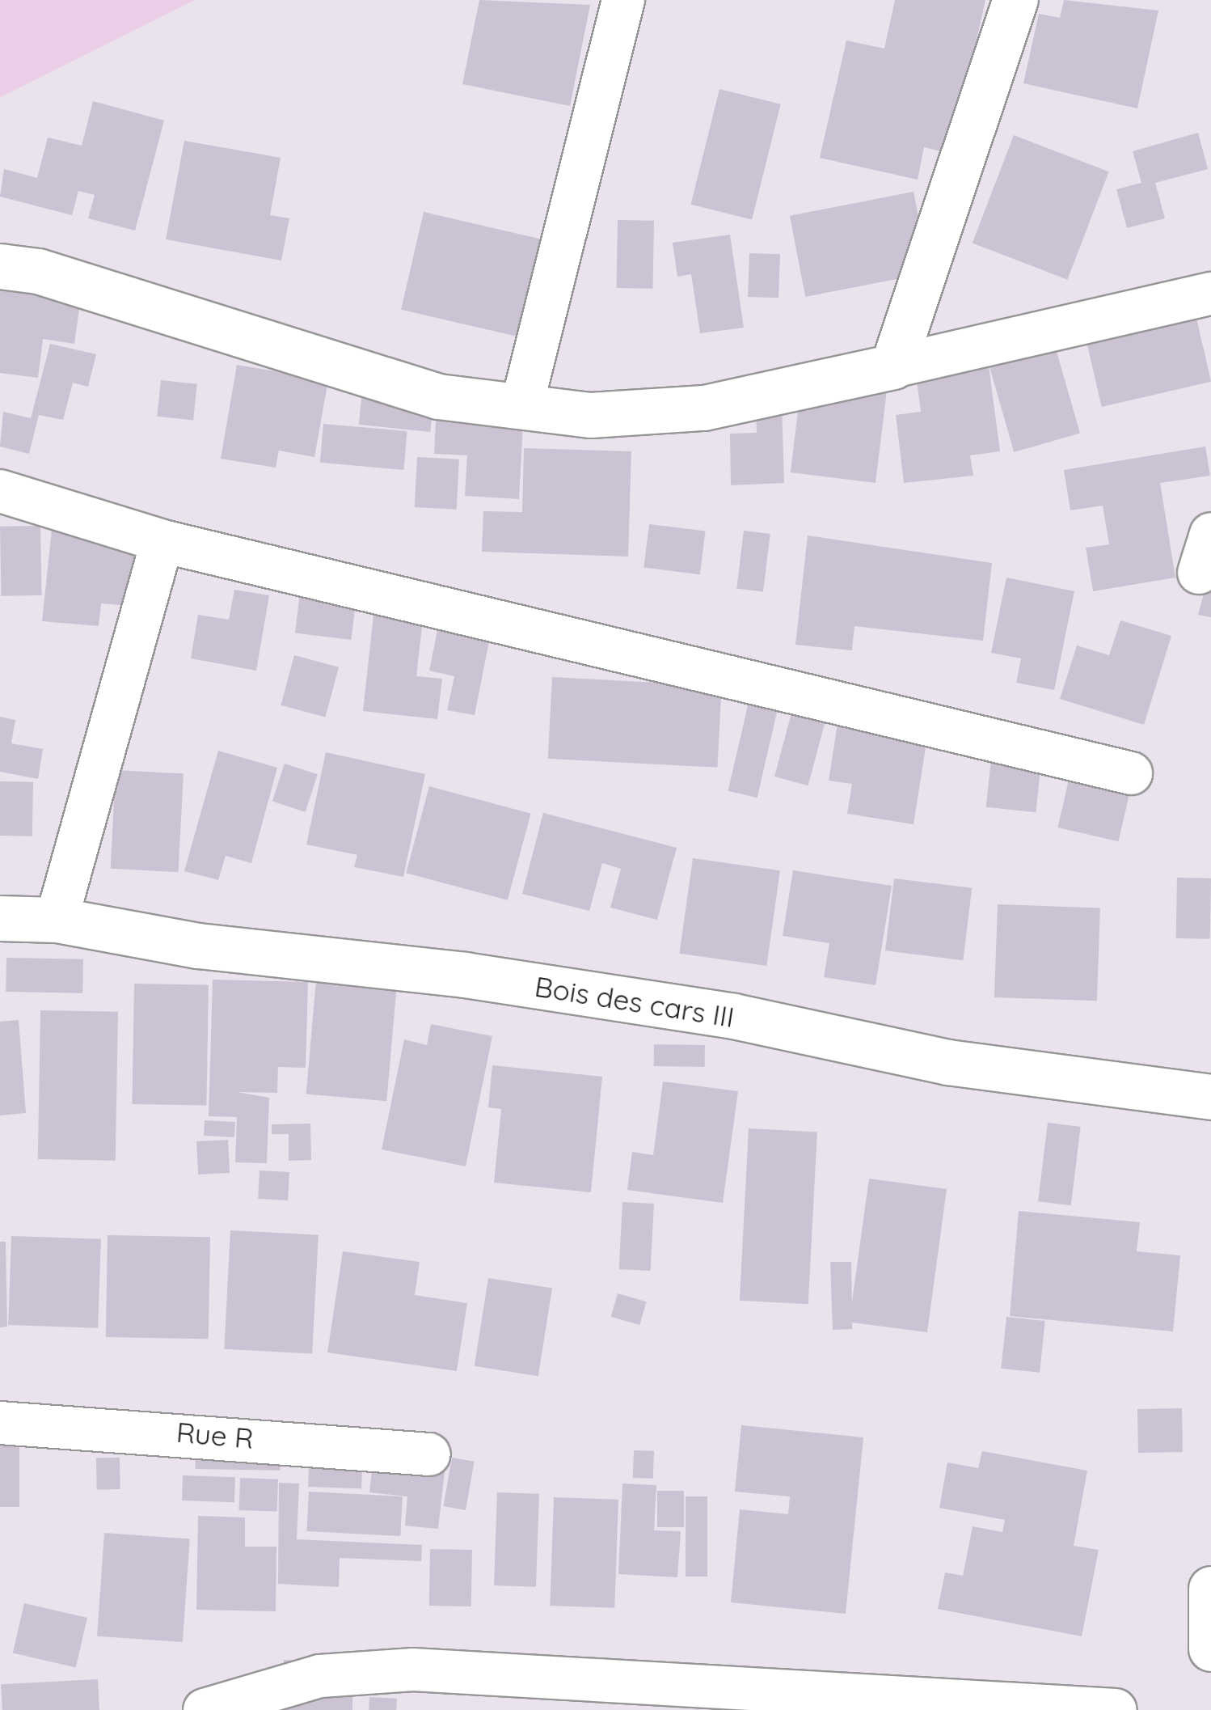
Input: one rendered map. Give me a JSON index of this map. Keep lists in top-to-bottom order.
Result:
{
  "streets": {
    "street": ["Bois des cars III", "Rue R"]
  }
}
